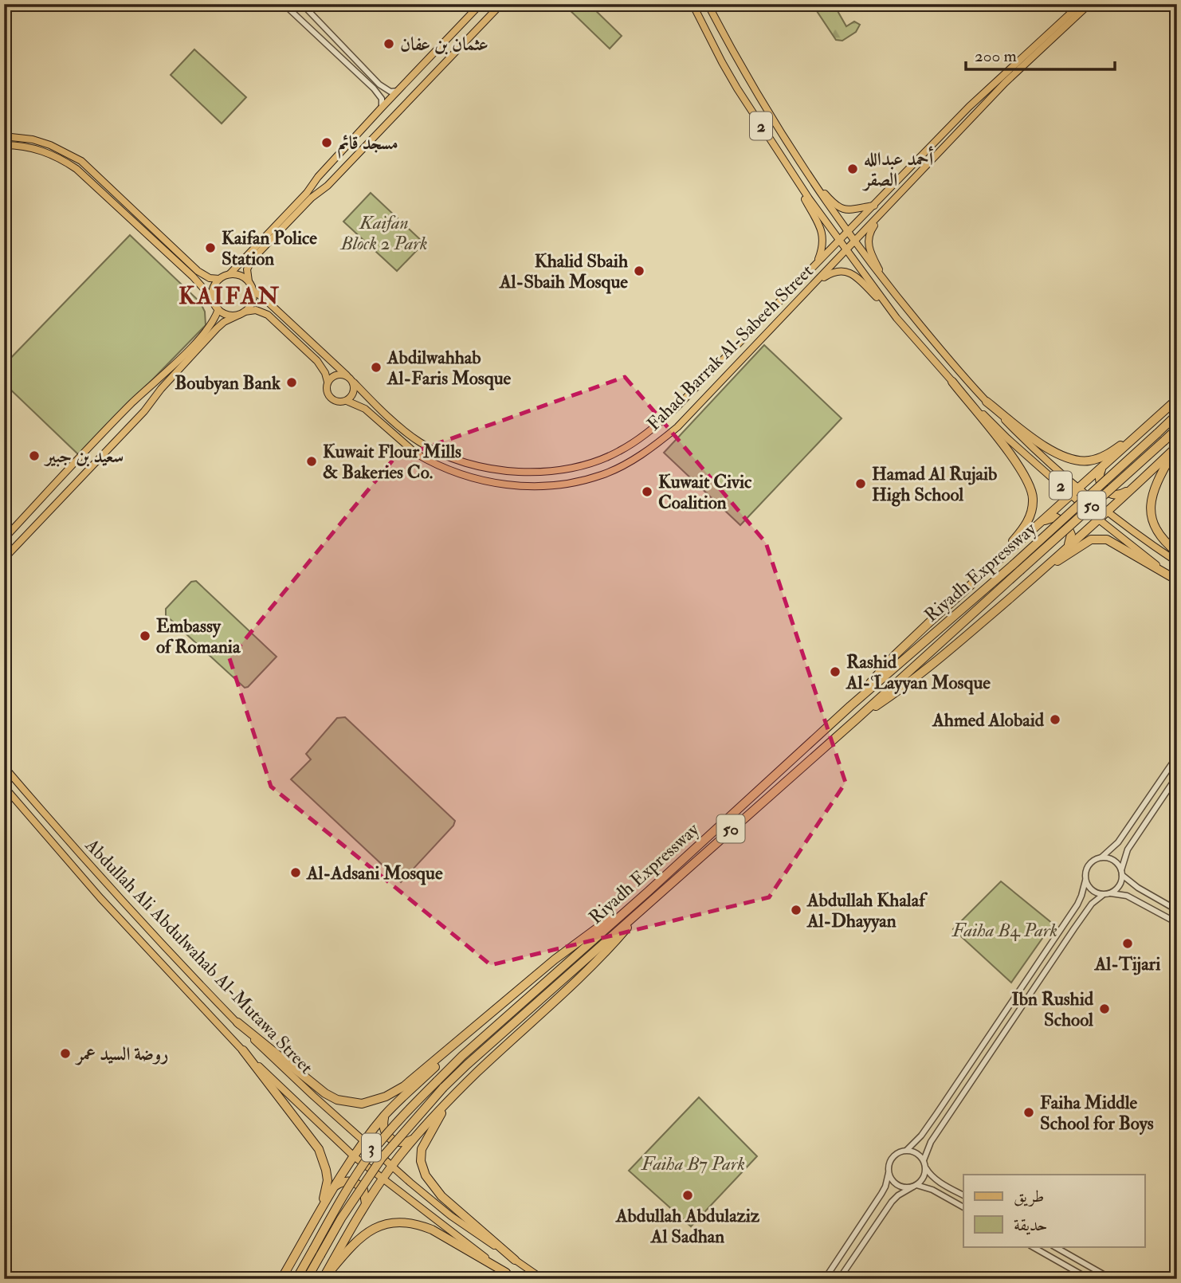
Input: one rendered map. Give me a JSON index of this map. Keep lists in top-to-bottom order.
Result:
{
  "streets": {
    "highway": ["50", "Riyadh Expressway"],
    "main road": [
      "2",
      "Fahad Barrak Al-Sabeeh Street",
      "Abdullah Ali Abdulwahab Al-Mutawa Street",
      "3"
    ]
  },
  "crossings": [
    ["2", "Fahad Barrak Al-Sabeeh Street"]
  ],
  "districts": ["KAIFAN"],
  "parks": ["Kaifan Block 2 Park", "Faiha B4 Park", "Faiha B7 Park"],
  "places": [
    "عثمان بن عفان",
    "مسجد قائم",
    "أحمد عبدالله الصقر",
    "Kaifan Police Station",
    "Khalid Sbaih Al-Sbaih Mosque",
    "Abdilwahhab Al-Faris Mosque",
    "Boubyan Bank",
    "سعيد بن جبير",
    "Kuwait Flour Mills & Bakeries Co.",
    "Hamad Al Rujaib High School",
    "Kuwait Civic Coalition",
    "Embassy of Romania",
    "Rashid Al-ʿLayyan Mosque",
    "Ahmed Alobaid",
    "Al-Adsani Mosque",
    "Abdullah Khalaf Al-Dhayyan",
    "Al-Tijari",
    "Ibn Rushid School",
    "روضة السيد عمر",
    "Faiha Middle School for Boys",
    "Abdullah Abdulaziz Al Sadhan"
  ],
  "legend": ["طريق", "حديقة"],
  "scale_bar": "200 m"
}
